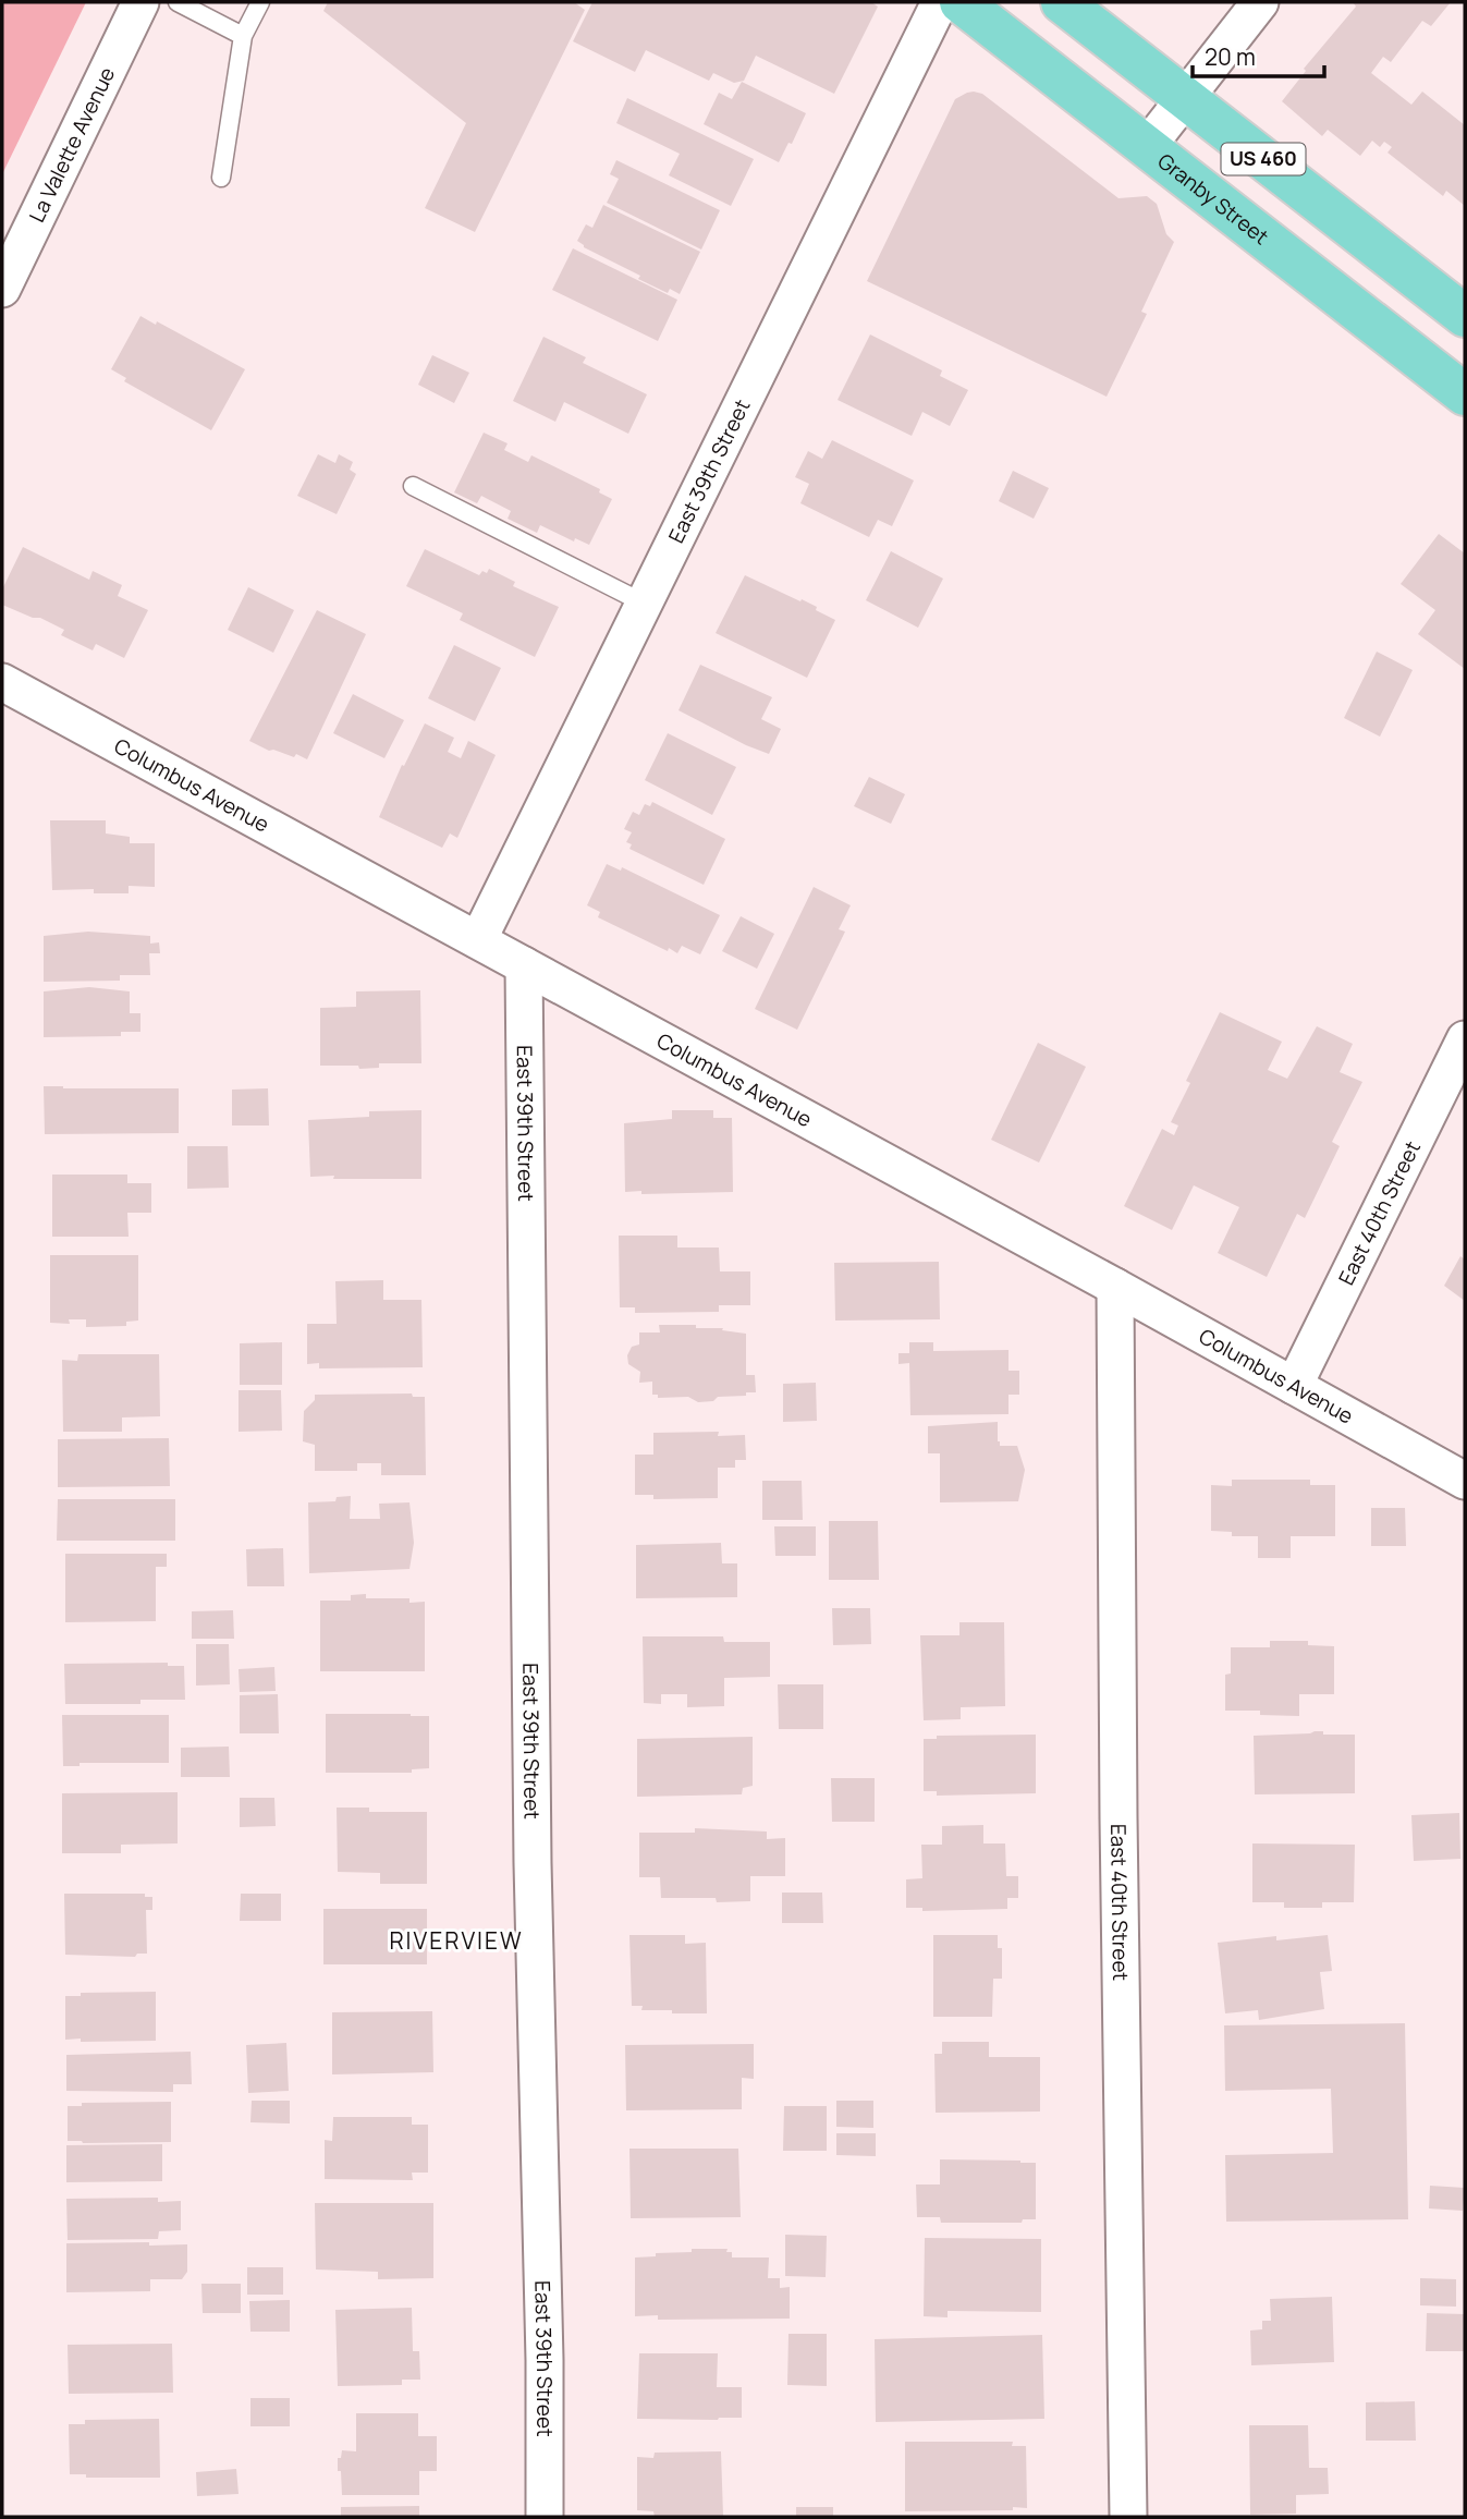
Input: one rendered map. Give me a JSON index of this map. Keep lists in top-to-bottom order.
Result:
{
  "streets": {
    "main road": ["US 460", "Granby Street"],
    "street": [
      "La Valette Avenue",
      "East 39th Street",
      "Columbus Avenue",
      "East 40th Street"
    ]
  },
  "crossings": [
    ["East 39th Street", "Columbus Avenue"],
    ["Columbus Avenue", "East 40th Street"]
  ],
  "districts": ["RIVERVIEW"],
  "scale_bar": "20 m"
}
